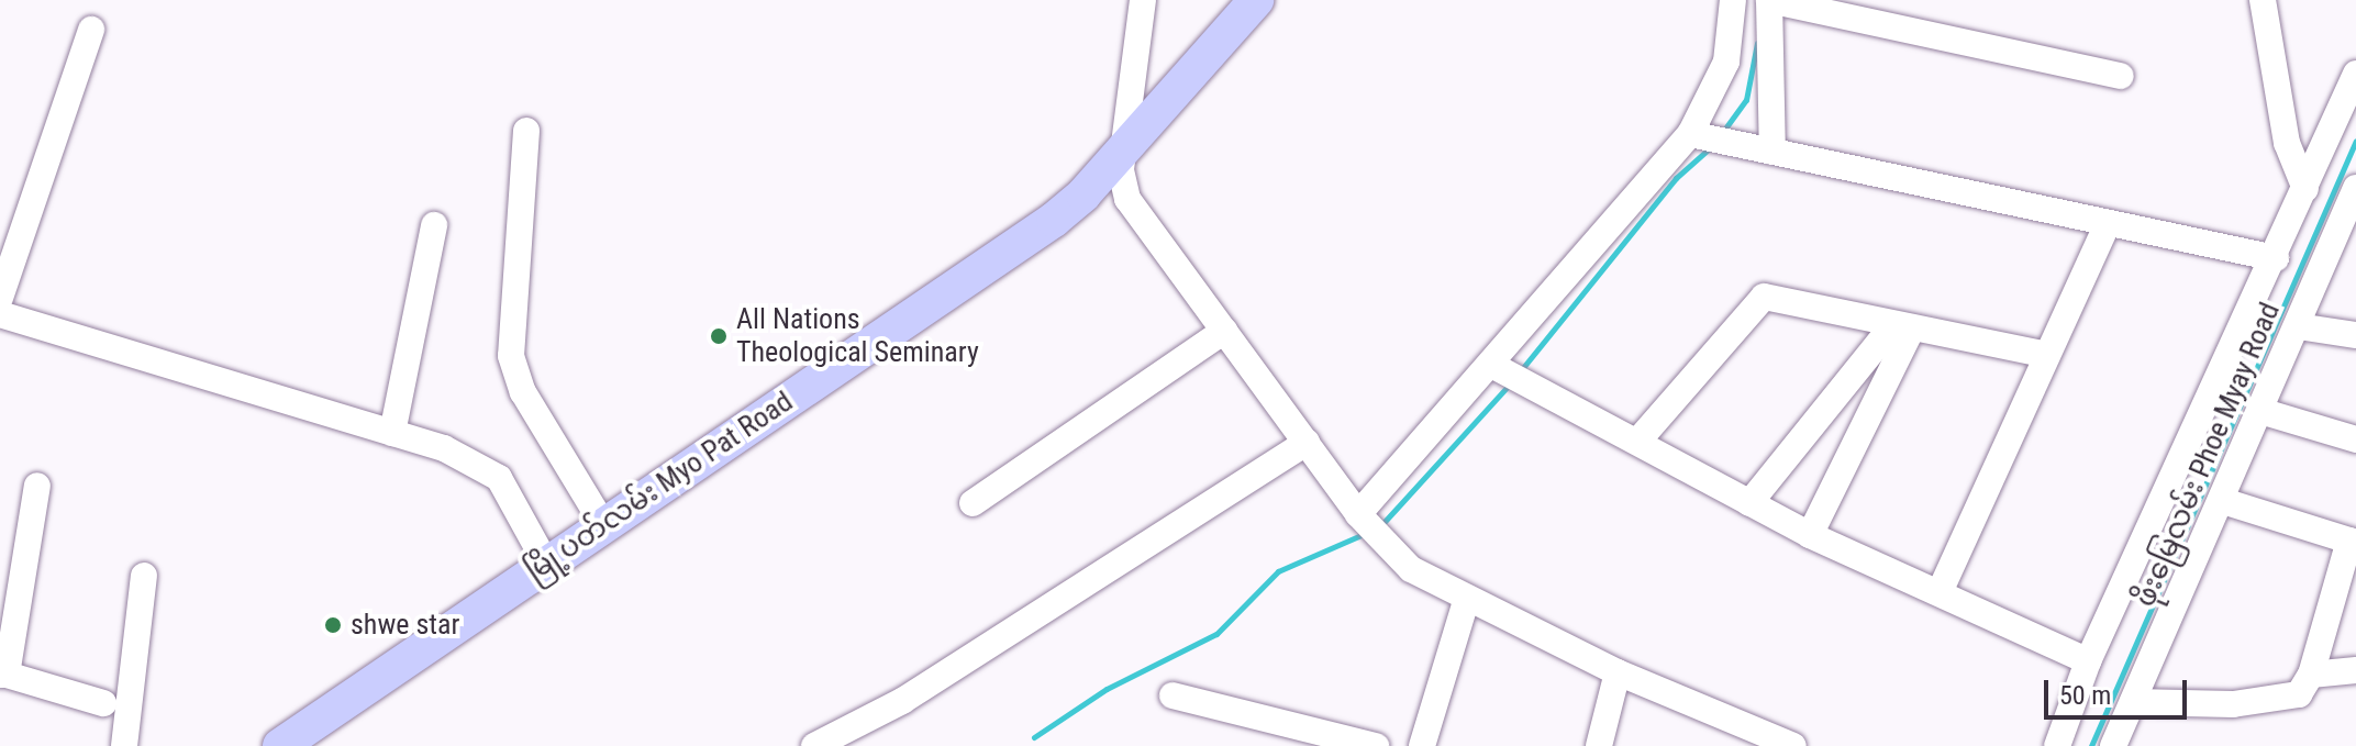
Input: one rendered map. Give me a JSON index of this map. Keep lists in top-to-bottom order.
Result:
{
  "streets": {
    "main road": ["မြို့ပတ်လမ်း Myo Pat Road"],
    "street": ["ဖိုးမြေလမ်း Phoe Myay Road"]
  },
  "places": ["All Nations Theological Seminary", "shwe star"],
  "scale_bar": "50 m"
}
